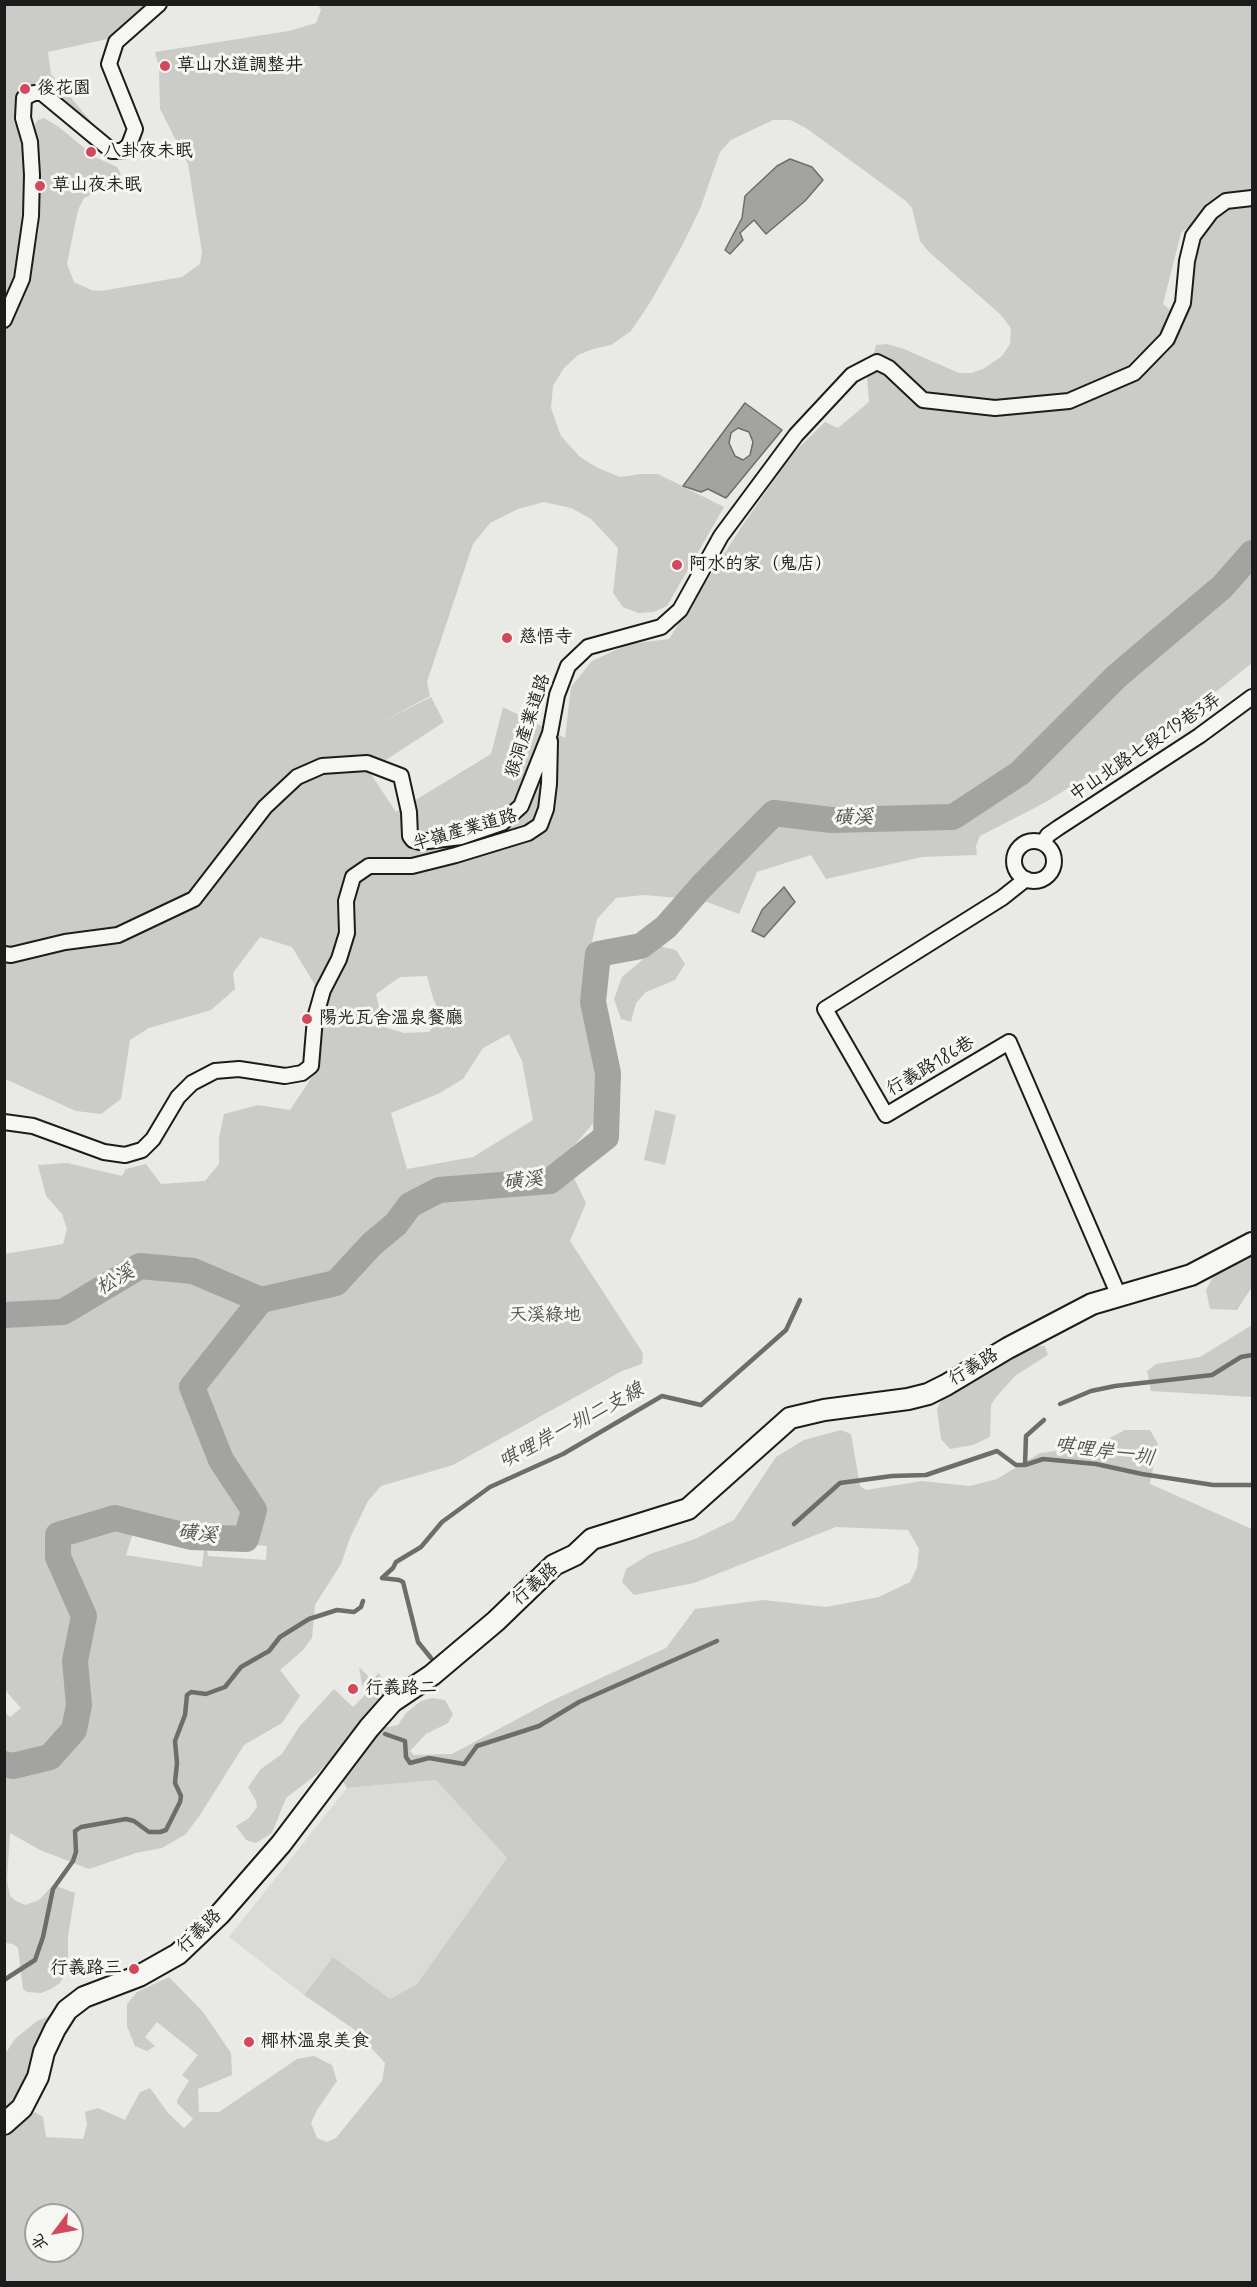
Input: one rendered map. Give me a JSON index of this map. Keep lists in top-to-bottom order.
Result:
{
  "streets": {
    "street": [
      "猴洞產業道路",
      "中山北路七段219巷3弄",
      "半嶺產業道路",
      "行義路186巷",
      "行義路"
    ]
  },
  "crossings": [
    ["猴洞產業道路", "半嶺產業道路"],
    ["中山北路七段219巷3弄", "行義路186巷"],
    ["行義路186巷", "行義路"]
  ],
  "water": [
    "磺溪",
    "松溪",
    "唭哩岸一圳二支線",
    "唭哩岸一圳"
  ],
  "parks": ["天溪綠地"],
  "places": [
    "草山水道調整井",
    "後花園",
    "八卦夜未眠",
    "草山夜未眠",
    "阿水的家（鬼店）",
    "慈悟寺",
    "陽光瓦舍溫泉餐廳",
    "行義路二",
    "行義路三",
    "椰林溫泉美食"
  ],
  "north": "bottom left"
}
